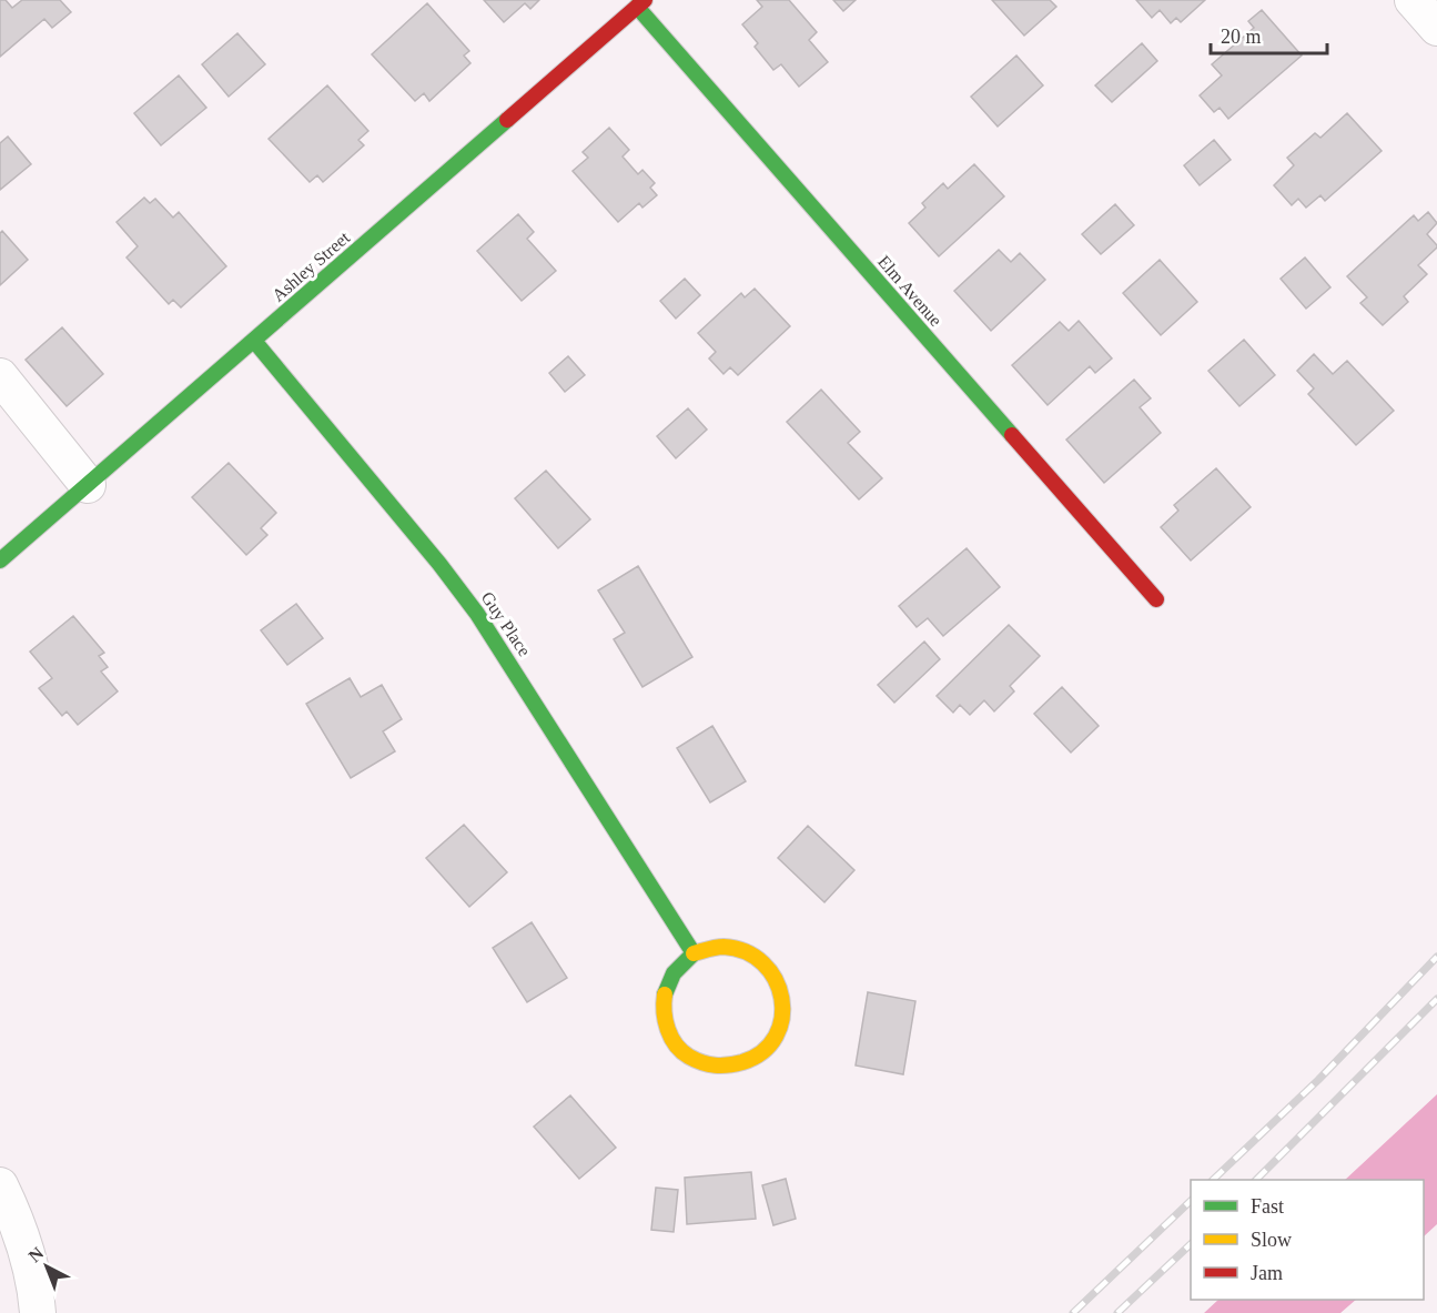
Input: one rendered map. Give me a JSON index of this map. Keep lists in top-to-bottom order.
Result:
{
  "streets": {
    "street": ["Ashley Street", "Elm Avenue", "Guy Place"]
  },
  "crossings": [
    ["Ashley Street", "Elm Avenue"],
    ["Ashley Street", "Guy Place"]
  ],
  "legend": ["Fast", "Slow", "Jam"],
  "scale_bar": "20 m",
  "north": "top left"
}
